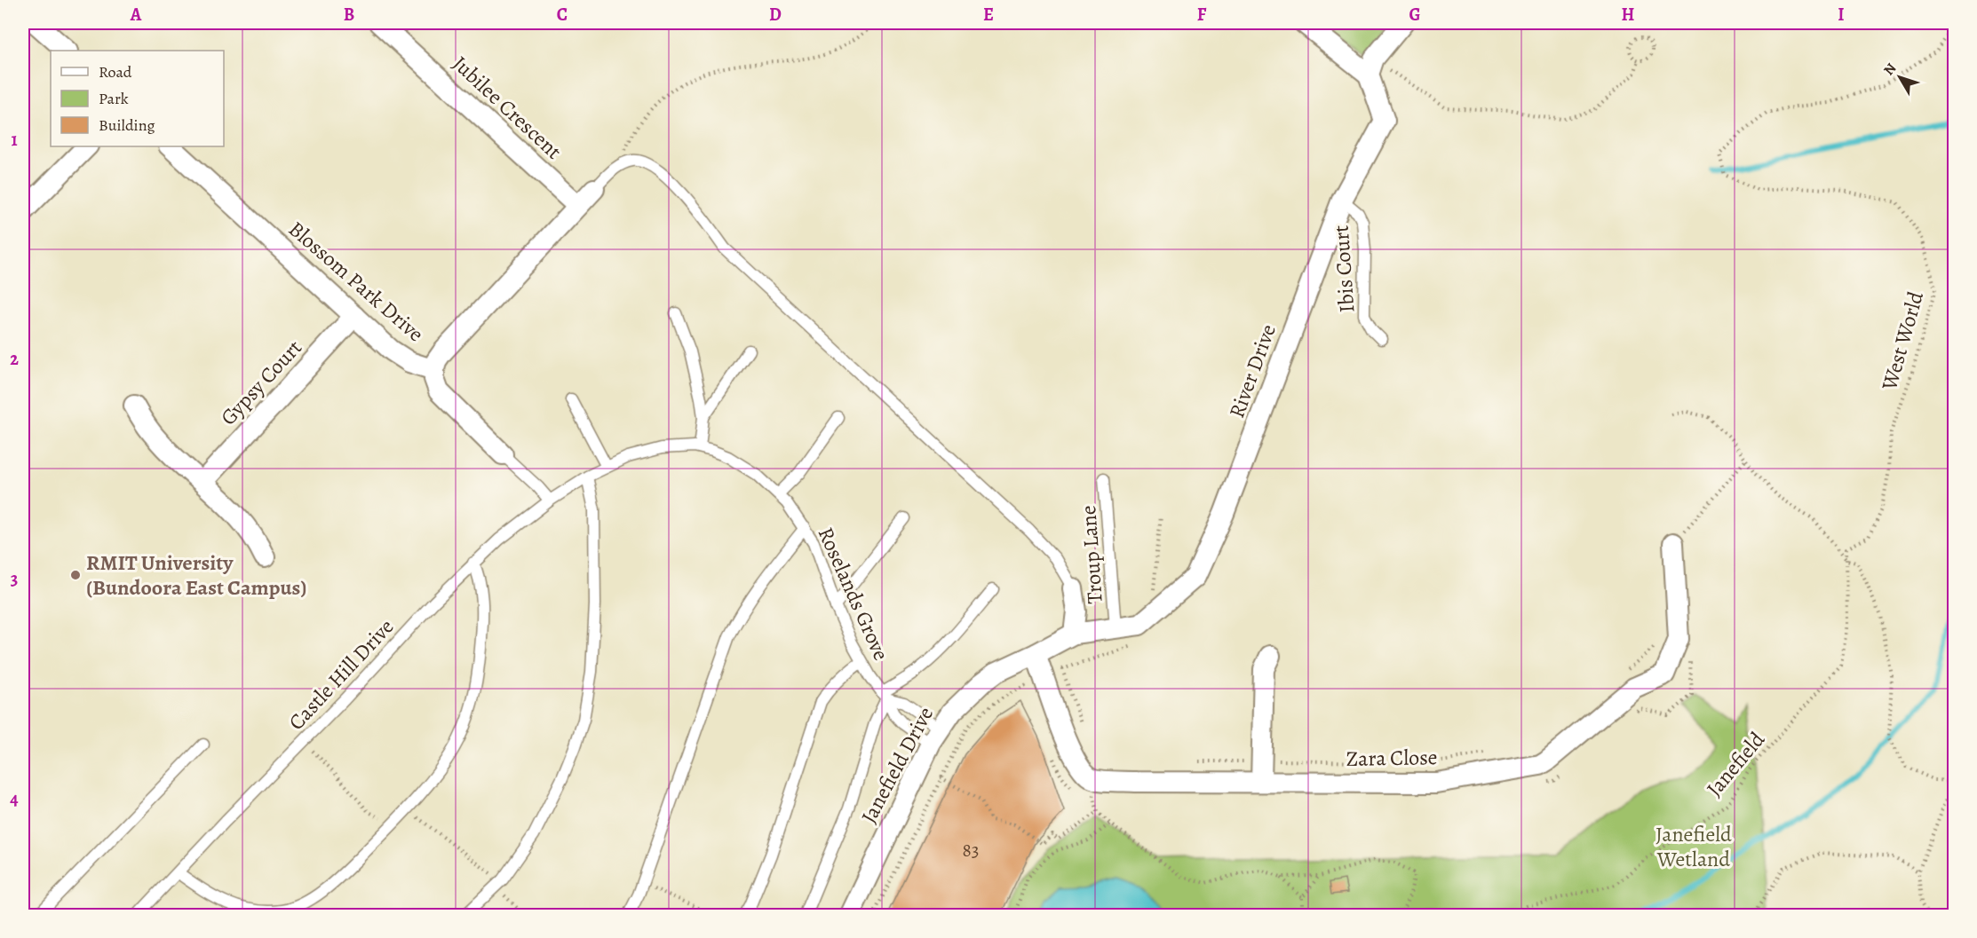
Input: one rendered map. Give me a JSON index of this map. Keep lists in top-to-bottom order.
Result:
{
  "streets": {
    "street": [
      "Jubilee Crescent",
      "Blossom Park Drive",
      "River Drive",
      "Gypsy Court",
      "Zara Close",
      "Janefield Drive"
    ],
    "lane": [
      "Ibis Court",
      "Troup Lane",
      "Roselands Grove",
      "Castle Hill Drive"
    ],
    "path": ["West World", "Janefield"]
  },
  "crossings": [
    ["Ibis Court", "River Drive"],
    ["Blossom Park Drive", "Gypsy Court"],
    ["West World", "Janefield"],
    ["River Drive", "Troup Lane"],
    ["River Drive", "Janefield Drive"],
    ["Troup Lane", "Janefield Drive"],
    ["Roselands Grove", "Castle Hill Drive"],
    ["Roselands Grove", "Janefield Drive"],
    ["Zara Close", "Janefield Drive"]
  ],
  "parks": ["Janefield Wetland"],
  "places": ["RMIT University (Bundoora East Campus)"],
  "house_numbers": ["83"],
  "legend": ["Road", "Park", "Building"],
  "north": "top left",
  "grid": {
    "columns": [
      "A",
      "B",
      "C",
      "D",
      "E",
      "F",
      "G",
      "H",
      "I"
    ],
    "rows": [
      "1",
      "2",
      "3",
      "4"
    ]
  }
}
